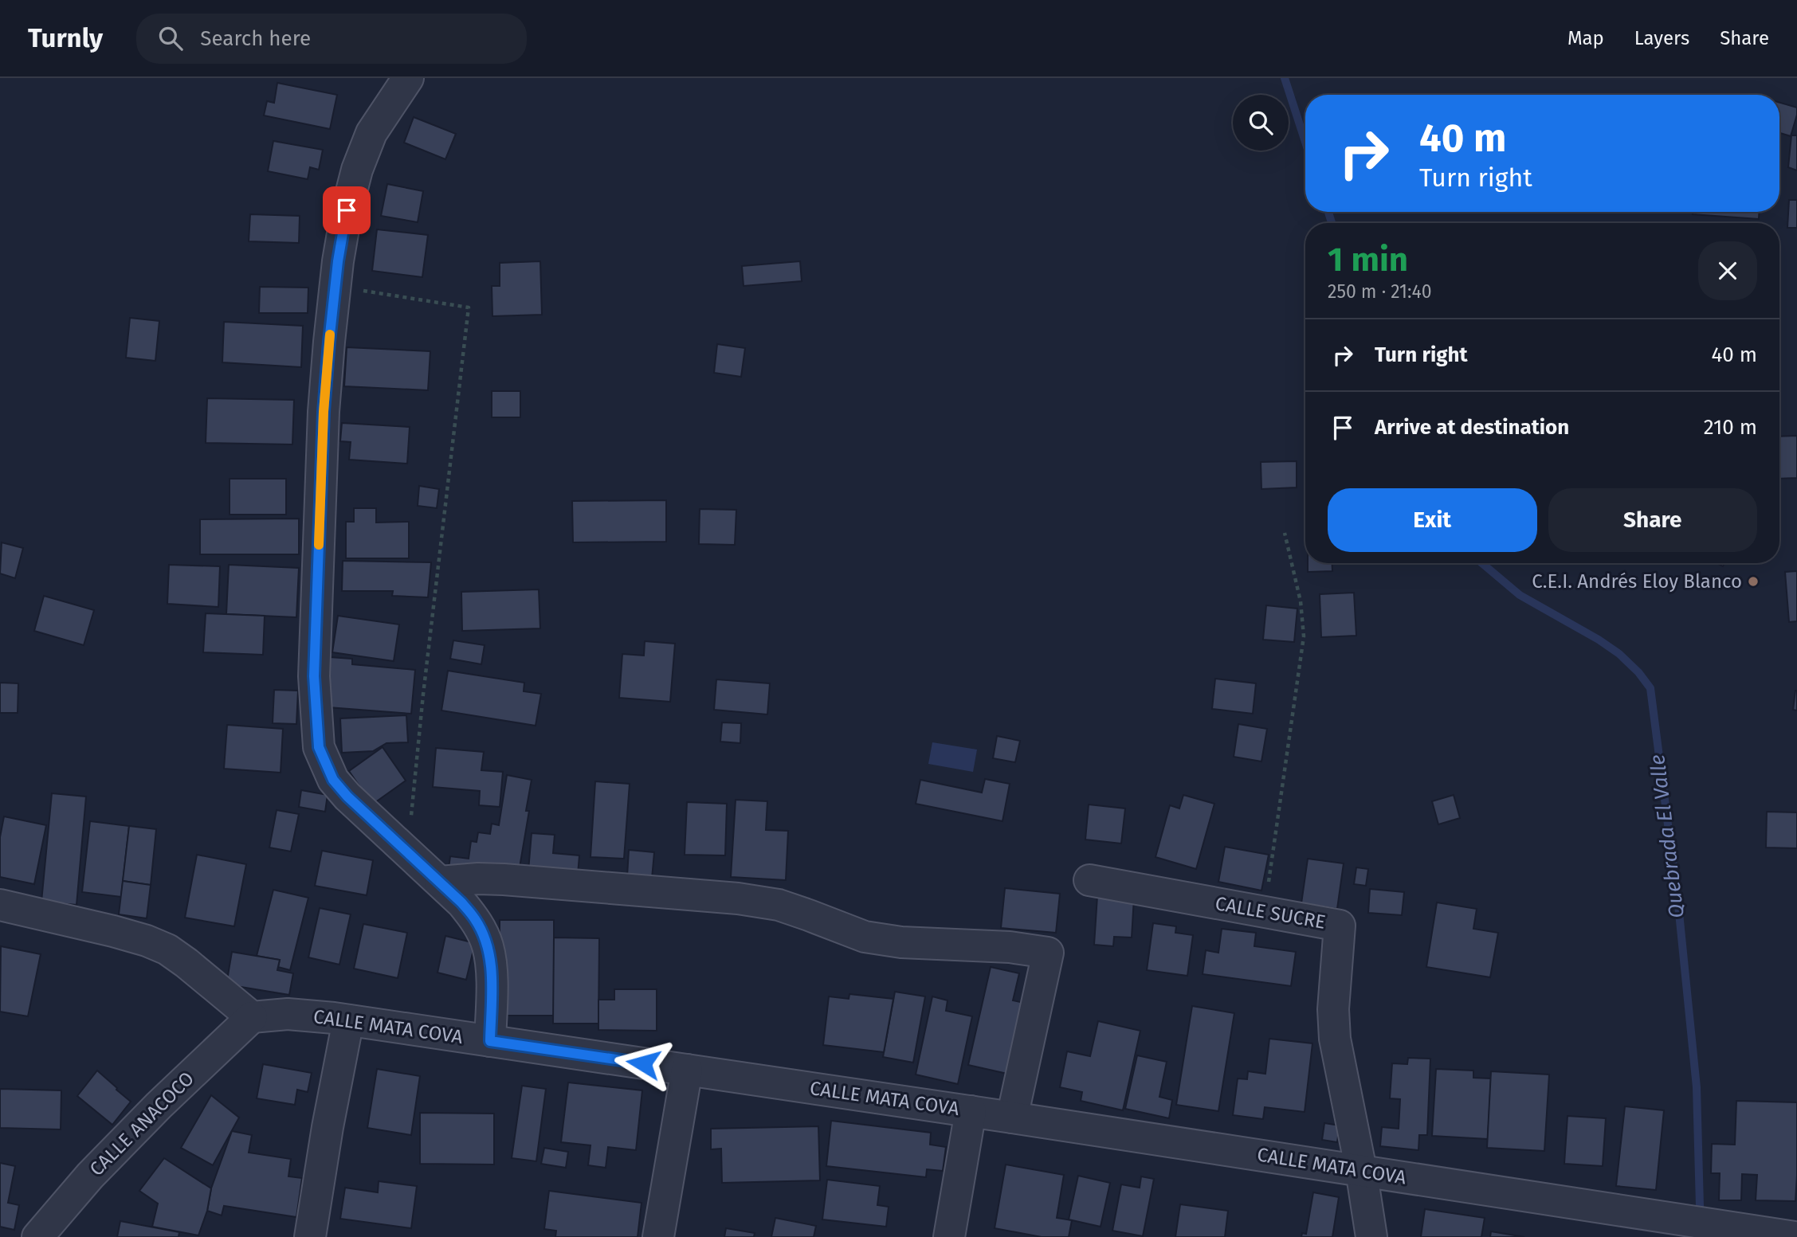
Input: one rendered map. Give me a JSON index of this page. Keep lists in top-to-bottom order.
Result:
{
  "streets": {
    "street": ["CALLE SUCRE", "CALLE MATA COVA", "CALLE ANACOCO"]
  },
  "crossings": [
    ["CALLE SUCRE", "CALLE MATA COVA"],
    ["CALLE MATA COVA", "CALLE ANACOCO"]
  ],
  "water": ["Quebrada El Valle"],
  "places": ["C.E.I. Andrés Eloy Blanco"],
  "page": {
    "header": "Turnly",
    "search": "Search here",
    "nav": ["Map", "Layers", "Share"],
    "turn": ["40 m", "Turn right"],
    "heading": ["1 min", "250 m · 21:40"],
    "list": [
      {
        "name": "Turn right",
        "value": "40 m"
      },
      {
        "name": "Arrive at destination",
        "value": "210 m"
      }
    ],
    "buttons": ["Exit", "Share"]
  }
}
